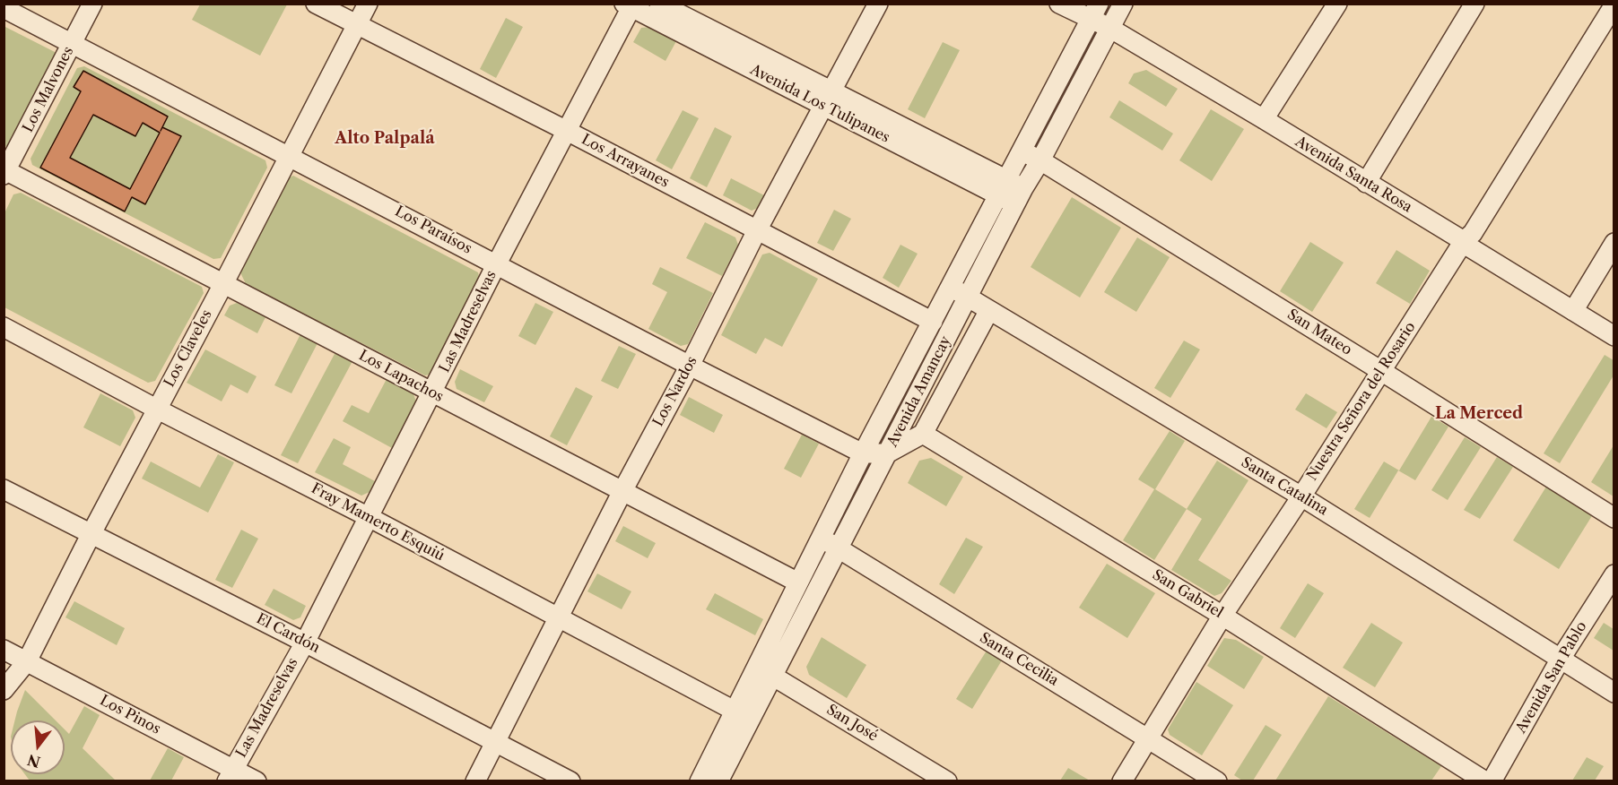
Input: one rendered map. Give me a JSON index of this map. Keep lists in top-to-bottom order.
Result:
{
  "streets": {
    "street": [
      "Los Malvones",
      "Avenida Los Tulipanes",
      "Los Arrayanes",
      "Avenida Santa Rosa",
      "Los Paraísos",
      "Las Madreselvas",
      "San Mateo",
      "Los Claveles",
      "Los Lapachos",
      "Los Nardos",
      "Avenida Amancay",
      "Nuestra Señora del Rosario",
      "Santa Catalina",
      "Fray Mamerto Esquiú",
      "San Gabriel",
      "El Cardón",
      "Santa Cecilia",
      "Avenida San Pablo",
      "Los Pinos",
      "San José"
    ]
  },
  "crossings": [
    ["Los Malvones", "Los Paraísos"],
    ["Los Malvones", "Los Lapachos"],
    ["Avenida Los Tulipanes", "Las Madreselvas"],
    ["Avenida Los Tulipanes", "Los Nardos"],
    ["Avenida Los Tulipanes", "Avenida Amancay"],
    ["Los Arrayanes", "Las Madreselvas"],
    ["Los Arrayanes", "Los Claveles"],
    ["Los Arrayanes", "Los Nardos"],
    ["Los Arrayanes", "Avenida Amancay"],
    ["Avenida Santa Rosa", "Avenida Amancay"],
    ["Avenida Santa Rosa", "Nuestra Señora del Rosario"],
    ["Los Paraísos", "Las Madreselvas"],
    ["Los Paraísos", "Los Claveles"],
    ["Los Paraísos", "Los Nardos"],
    ["Los Paraísos", "Avenida Amancay"],
    ["Las Madreselvas", "Los Lapachos"],
    ["Las Madreselvas", "Fray Mamerto Esquiú"],
    ["Las Madreselvas", "El Cardón"],
    ["Las Madreselvas", "Los Pinos"],
    ["San Mateo", "Avenida Amancay"],
    ["San Mateo", "Nuestra Señora del Rosario"],
    ["Los Claveles", "Los Lapachos"],
    ["Los Claveles", "Fray Mamerto Esquiú"],
    ["Los Claveles", "El Cardón"],
    ["Los Claveles", "Los Pinos"],
    ["Los Lapachos", "Los Nardos"],
    ["Los Lapachos", "Avenida Amancay"],
    ["Los Nardos", "Fray Mamerto Esquiú"],
    ["Los Nardos", "El Cardón"],
    ["Avenida Amancay", "Santa Catalina"],
    ["Avenida Amancay", "Fray Mamerto Esquiú"],
    ["Avenida Amancay", "Santa Cecilia"],
    ["Avenida Amancay", "San José"],
    ["Nuestra Señora del Rosario", "Santa Catalina"],
    ["Nuestra Señora del Rosario", "San Gabriel"],
    ["Nuestra Señora del Rosario", "Santa Cecilia"],
    ["Santa Catalina", "Avenida San Pablo"]
  ],
  "districts": ["Alto Palpalá", "La Merced"],
  "north": "bottom"
}
